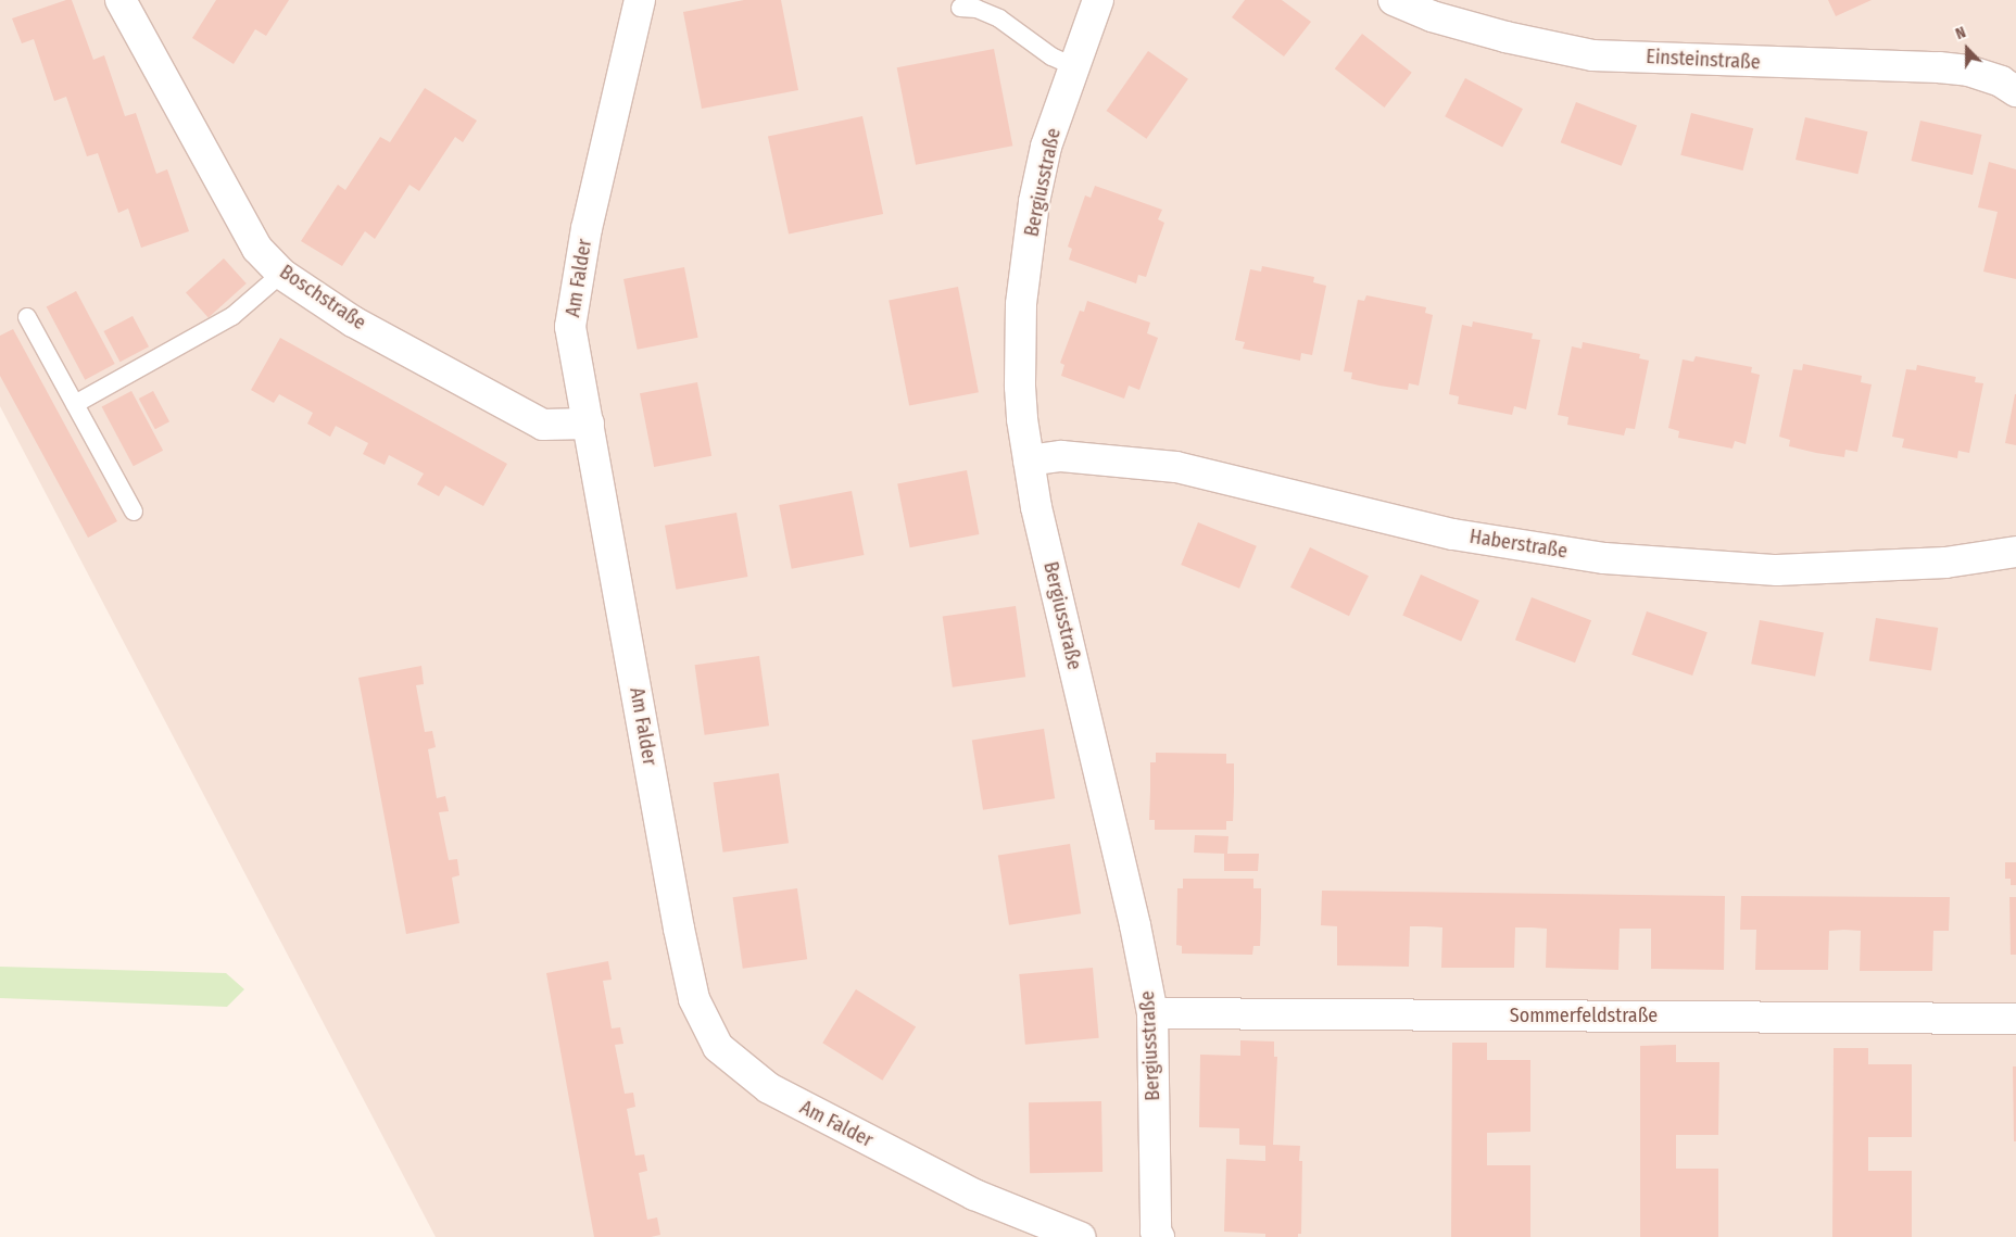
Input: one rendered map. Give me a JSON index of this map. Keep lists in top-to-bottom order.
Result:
{
  "streets": {
    "street": [
      "Einsteinstraße",
      "Bergiusstraße",
      "Am Falder",
      "Boschstraße",
      "Haberstraße",
      "Sommerfeldstraße"
    ]
  },
  "crossings": [
    ["Bergiusstraße", "Haberstraße"],
    ["Bergiusstraße", "Sommerfeldstraße"],
    ["Am Falder", "Boschstraße"]
  ],
  "north": "top"
}
